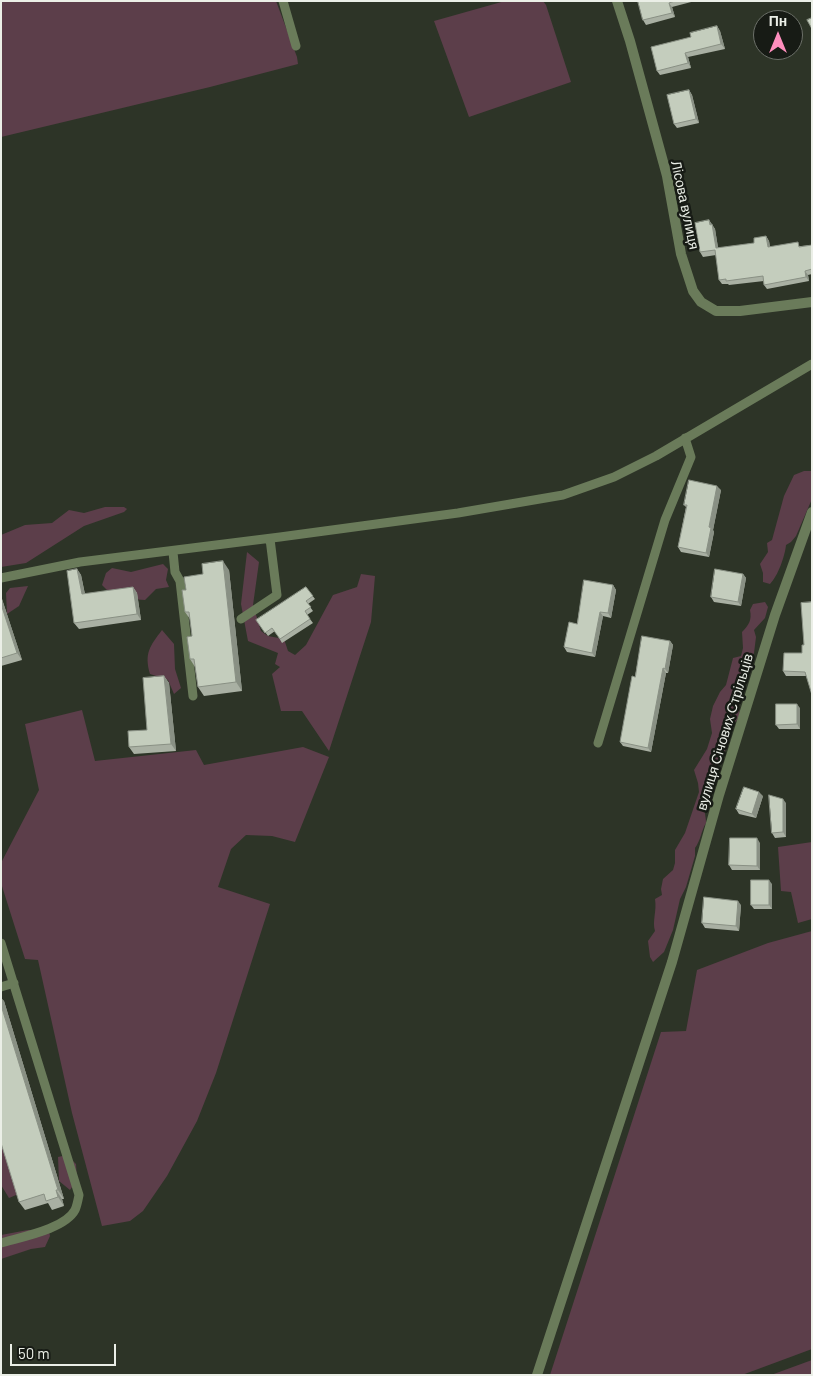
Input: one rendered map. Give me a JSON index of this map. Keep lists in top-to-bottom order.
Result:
{
  "streets": {
    "street": ["Лісова вулиця", "вулиця Січових Стрільців"]
  },
  "scale_bar": "50 m",
  "north": "top"
}
